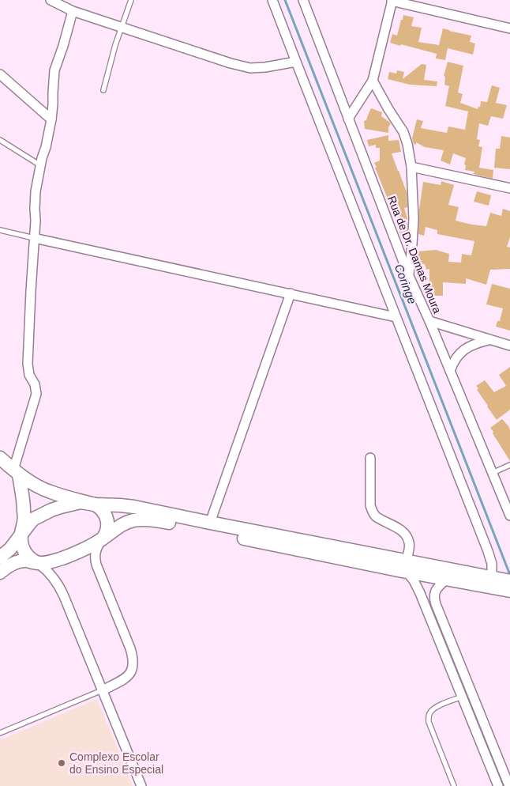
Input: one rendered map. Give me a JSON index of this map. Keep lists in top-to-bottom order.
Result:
{
  "streets": {
    "street": ["Rua de Dr. Damas Moura"]
  },
  "water": ["Coringe"],
  "places": ["Complexo Escolar do Ensino Especial"]
}
